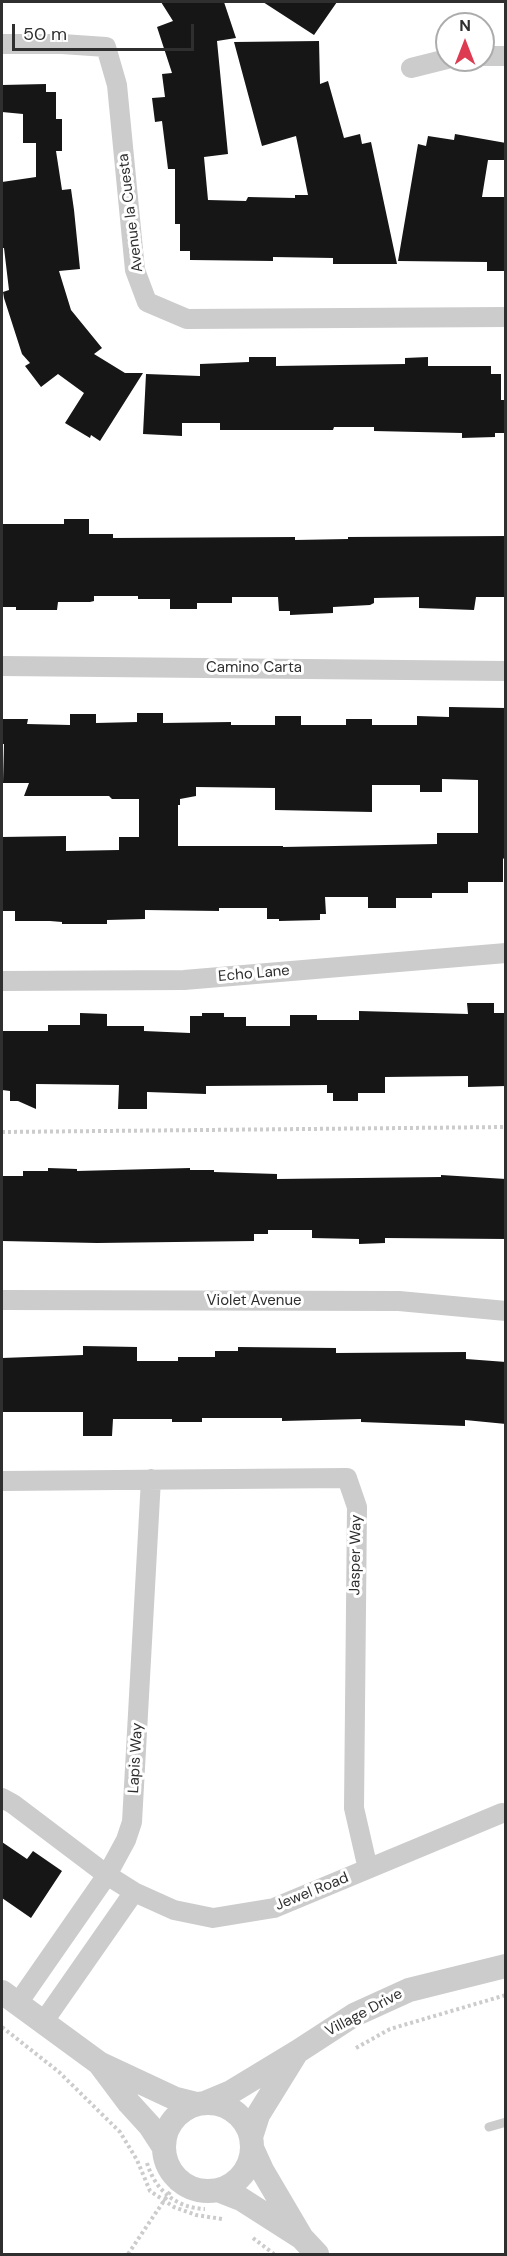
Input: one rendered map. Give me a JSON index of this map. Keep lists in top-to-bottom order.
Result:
{
  "streets": {
    "street": [
      "Avenue la Cuesta",
      "Camino Carta",
      "Echo Lane",
      "Violet Avenue",
      "Jasper Way",
      "Lapis Way",
      "Jewel Road",
      "Village Drive"
    ]
  },
  "crossings": [
    ["Jasper Way", "Lapis Way"],
    ["Jasper Way", "Jewel Road"],
    ["Lapis Way", "Jewel Road"]
  ],
  "scale_bar": "50 m",
  "north": "top"
}
